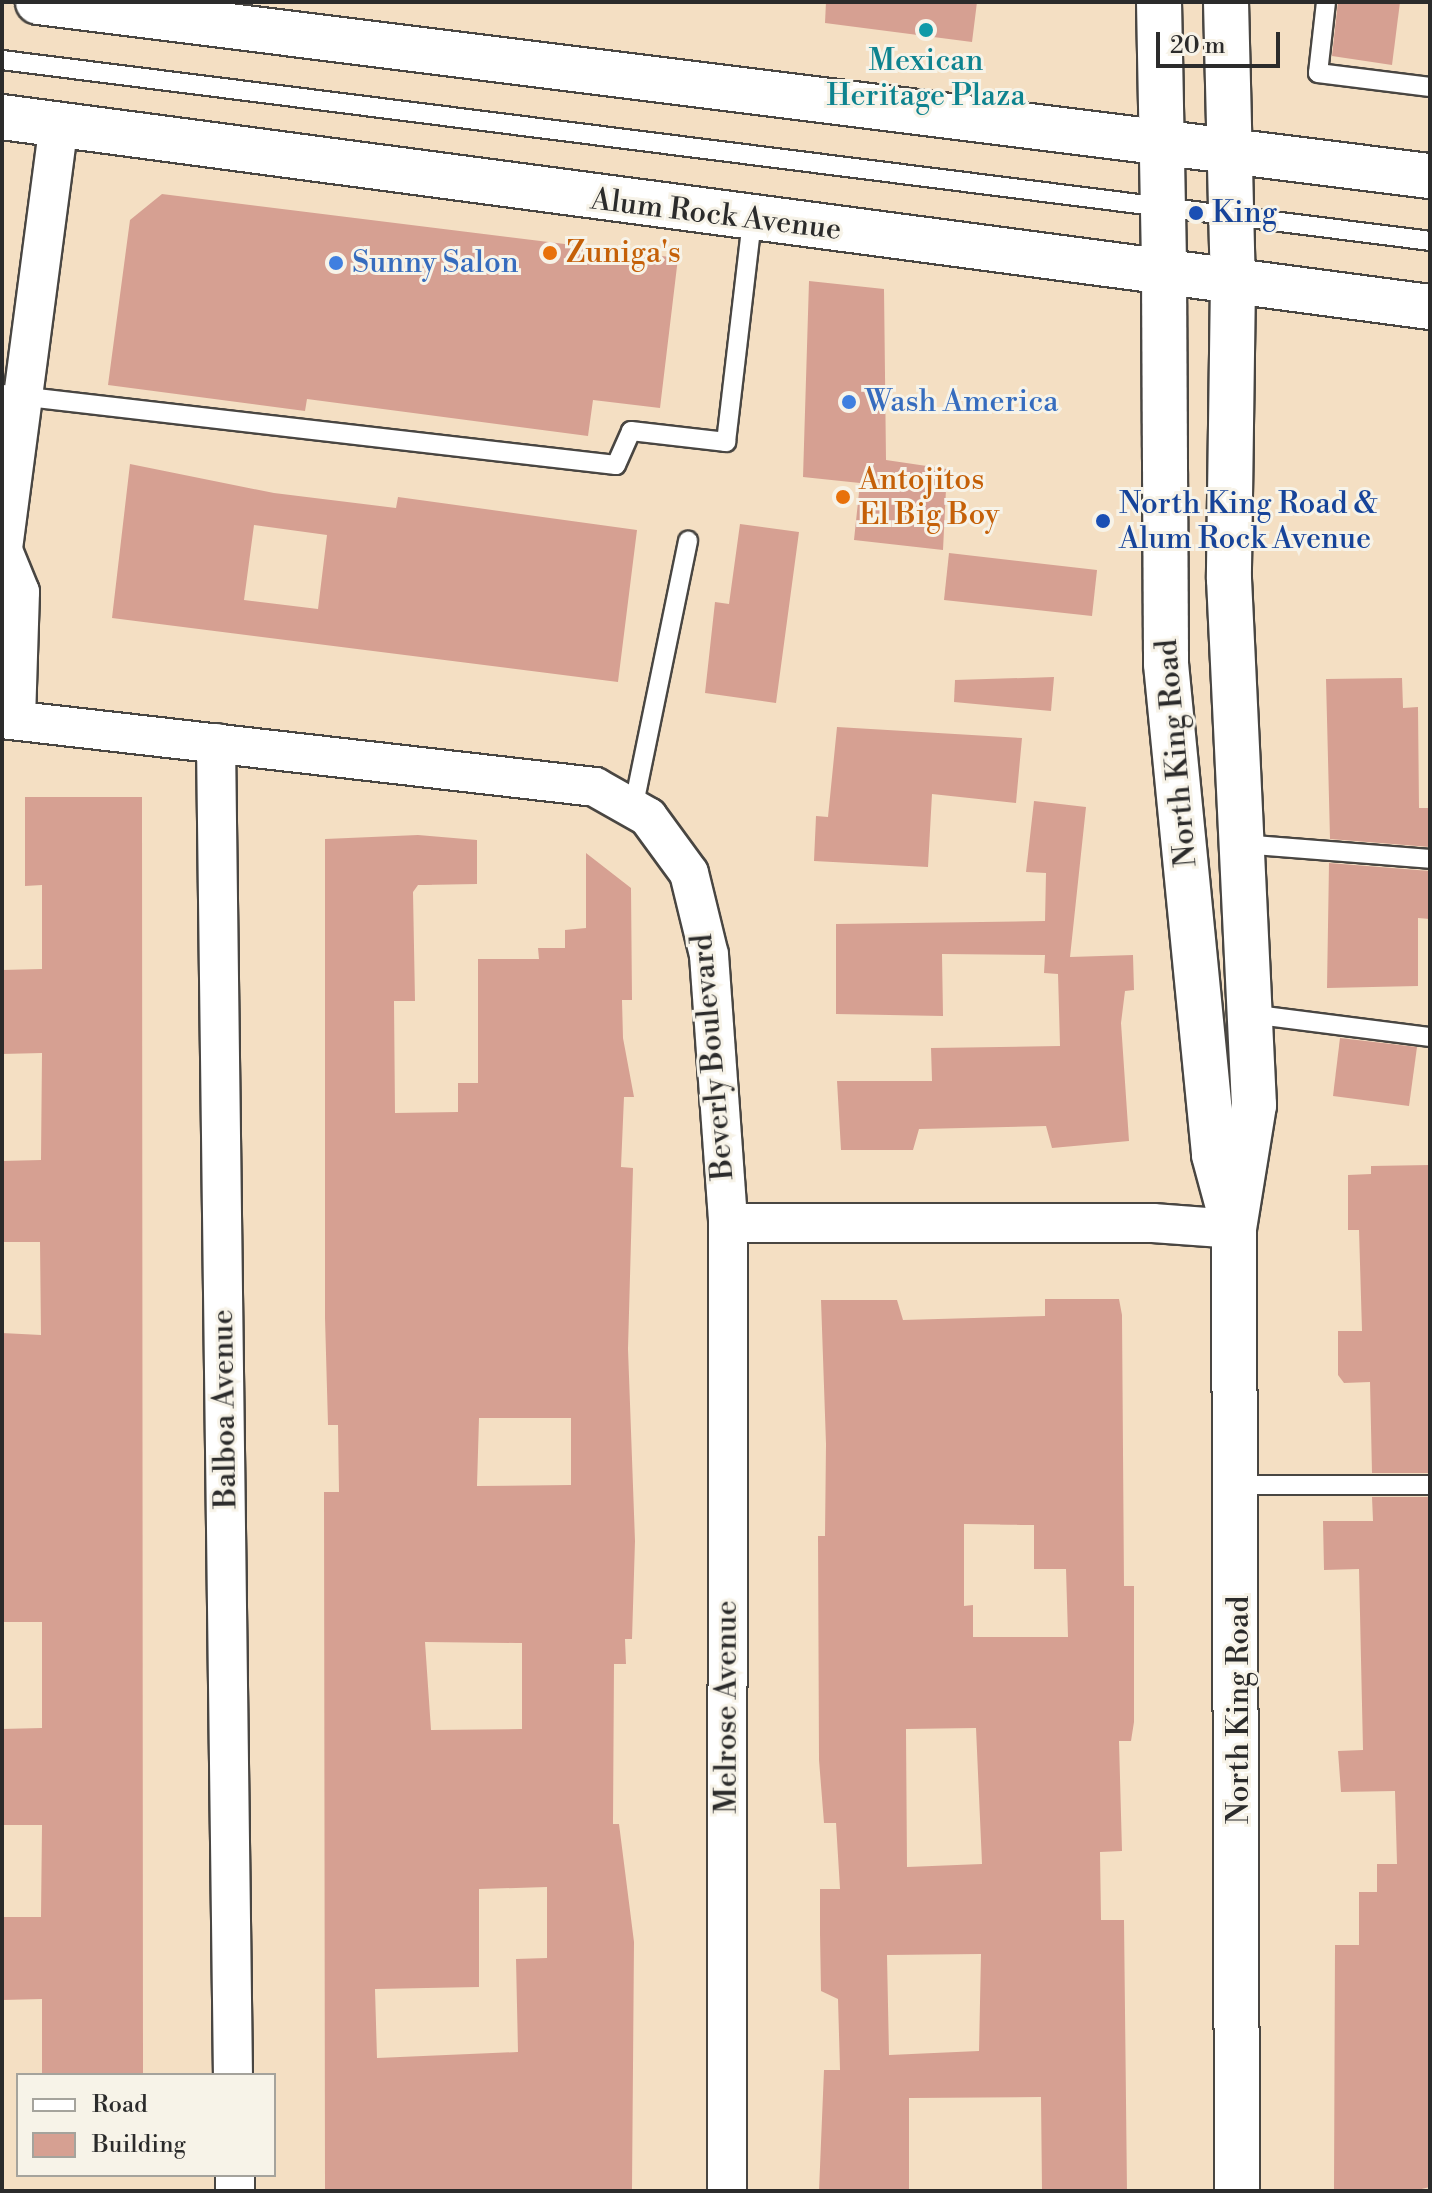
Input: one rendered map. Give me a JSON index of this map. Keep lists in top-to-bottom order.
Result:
{
  "streets": {
    "main road": ["Alum Rock Avenue", "North King Road"],
    "street": ["Beverly Boulevard", "Balboa Avenue", "Melrose Avenue"]
  },
  "crossings": [
    ["Alum Rock Avenue", "North King Road"],
    ["North King Road", "Beverly Boulevard"],
    ["Beverly Boulevard", "Balboa Avenue"],
    ["Beverly Boulevard", "Melrose Avenue"]
  ],
  "places": [
    "Mexican Heritage Plaza",
    "King",
    "Zuniga's",
    "Sunny Salon",
    "Wash America",
    "Antojitos El Big Boy",
    "North King Road & Alum Rock Avenue"
  ],
  "legend": ["Road", "Building"],
  "scale_bar": "20 m"
}
